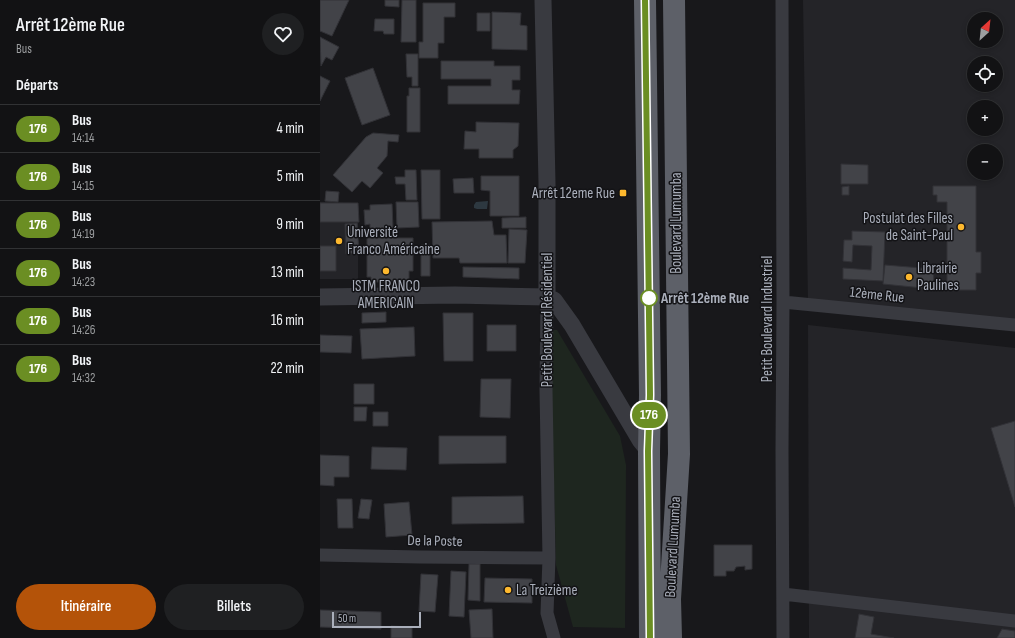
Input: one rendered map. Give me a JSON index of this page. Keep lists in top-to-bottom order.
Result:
{
  "streets": {
    "highway": ["Boulevard Lumumba"],
    "street": [
      "12ème Rue",
      "Petit Boulevard Industriel",
      "Petit Boulevard Résidentiel",
      "De la Poste"
    ]
  },
  "crossings": [
    ["12ème Rue", "Petit Boulevard Industriel"],
    ["Petit Boulevard Résidentiel", "De la Poste"]
  ],
  "places": {
    "transit": ["Arrêt 12eme Rue"],
    "other": [
      "Postulat des Filles de Saint-Paul",
      "Université Franco Américaine",
      "ISTM FRANCO AMERICAIN",
      "Librairie Paulines",
      "Arrêt 12ème Rue",
      "La Treizième"
    ]
  },
  "lines": ["bus line 176"],
  "scale_bar": "50 m",
  "north": "top right",
  "page": {
    "heading": [
      ["Arrêt 12ème Rue", "Bus"],
      "Départs"
    ],
    "on_map": "176",
    "map_buttons": ["+", "−"],
    "list": [
      {
        "mark": "176",
        "name": "Bus",
        "note": "14:14",
        "value": "4 min"
      },
      {
        "mark": "176",
        "name": "Bus",
        "note": "14:15",
        "value": "5 min"
      },
      {
        "mark": "176",
        "name": "Bus",
        "note": "14:19",
        "value": "9 min"
      },
      {
        "mark": "176",
        "name": "Bus",
        "note": "14:23",
        "value": "13 min"
      },
      {
        "mark": "176",
        "name": "Bus",
        "note": "14:26",
        "value": "16 min"
      },
      {
        "mark": "176",
        "name": "Bus",
        "note": "14:32",
        "value": "22 min"
      }
    ],
    "buttons": ["Itinéraire", "Billets"],
    "scale": "50 m"
  }
}
